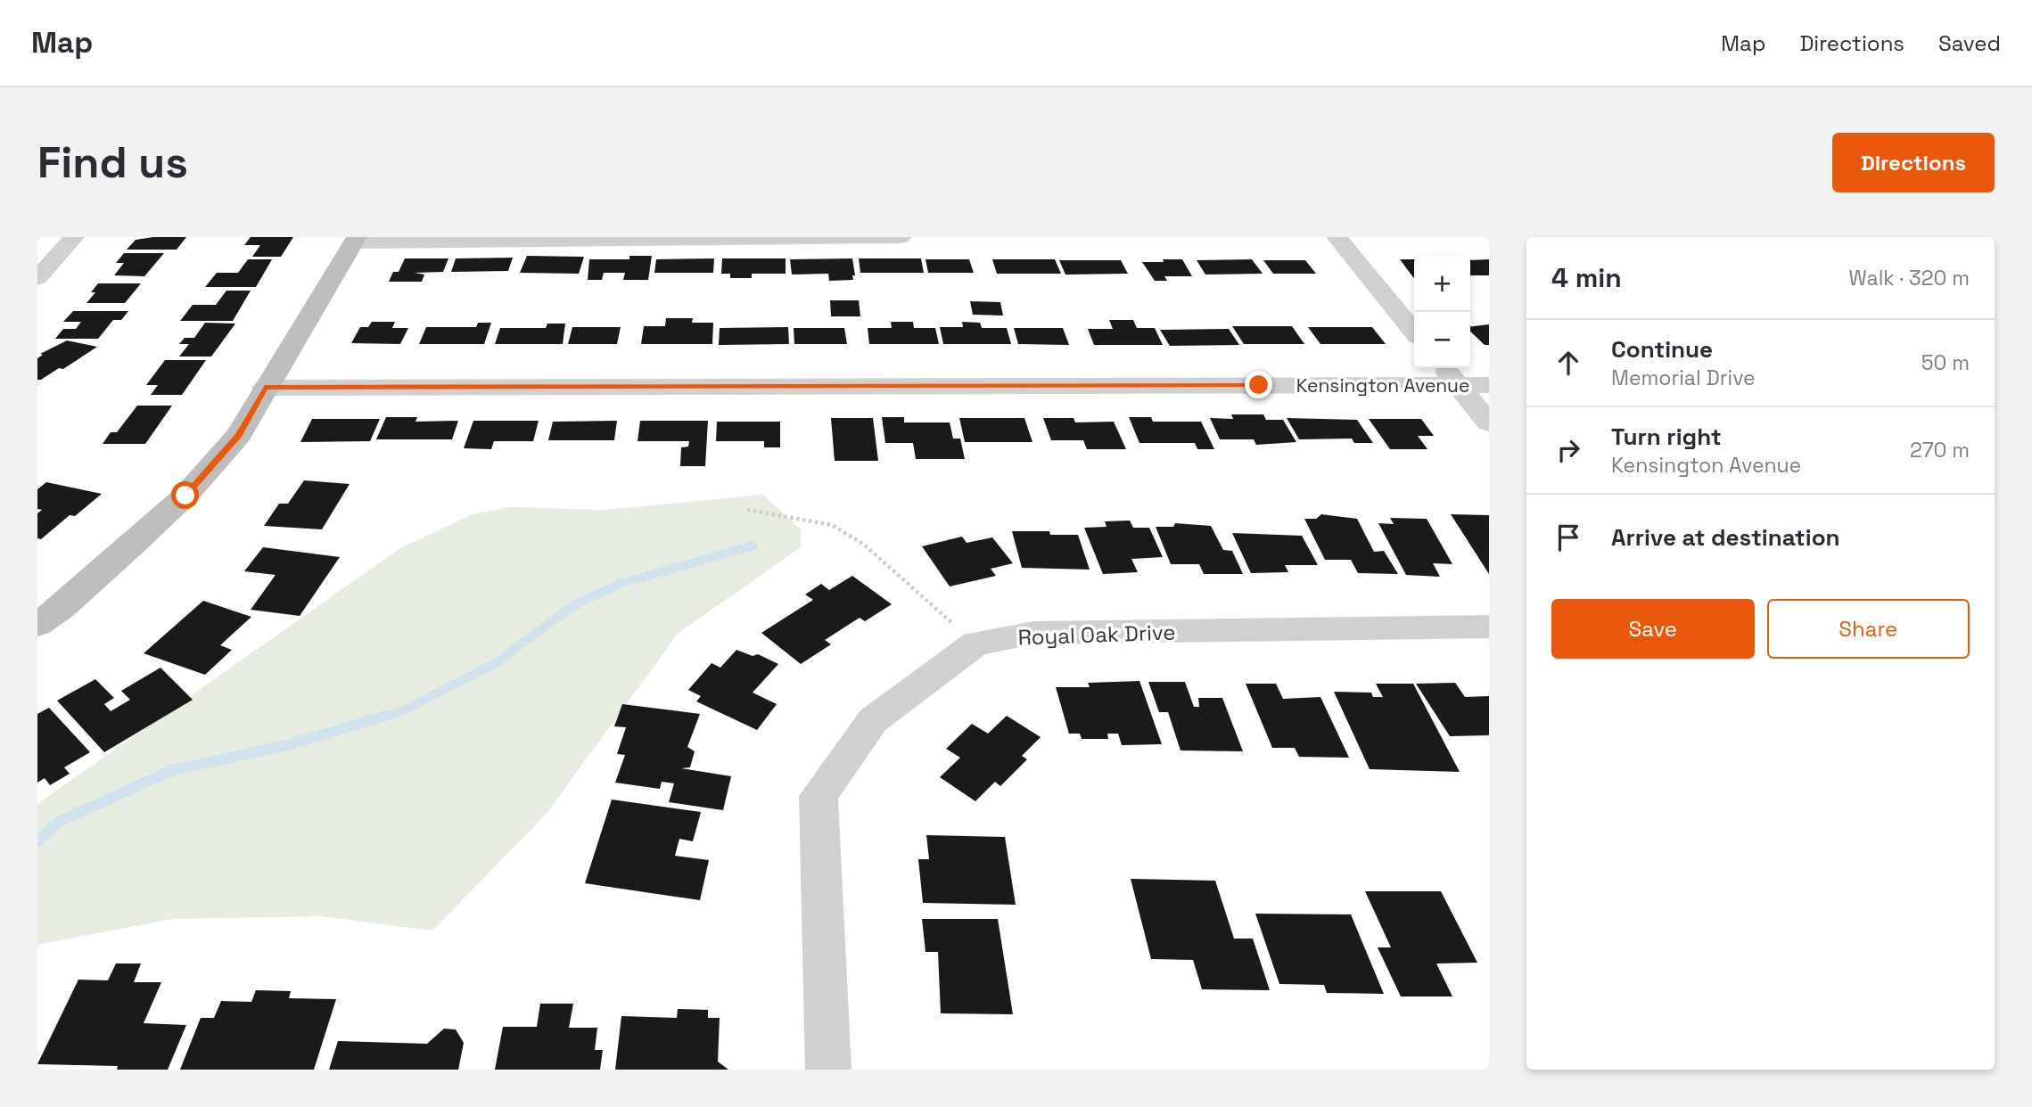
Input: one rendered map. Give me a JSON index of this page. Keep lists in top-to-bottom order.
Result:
{
  "streets": {
    "street": ["Kensington Avenue", "Royal Oak Drive"]
  },
  "page": {
    "header": "Map",
    "nav": ["Map", "Directions", "Saved"],
    "buttons": [
      "Directions",
      ["Save", "Share"]
    ],
    "title": "Find us",
    "heading": ["4 min", "Walk · 320 m"],
    "map_buttons": ["+", "−"],
    "list": [
      ["Continue", "Memorial Drive", "50 m"],
      ["Turn right", "Kensington Avenue", "270 m"],
      "Arrive at destination"
    ]
  }
}
